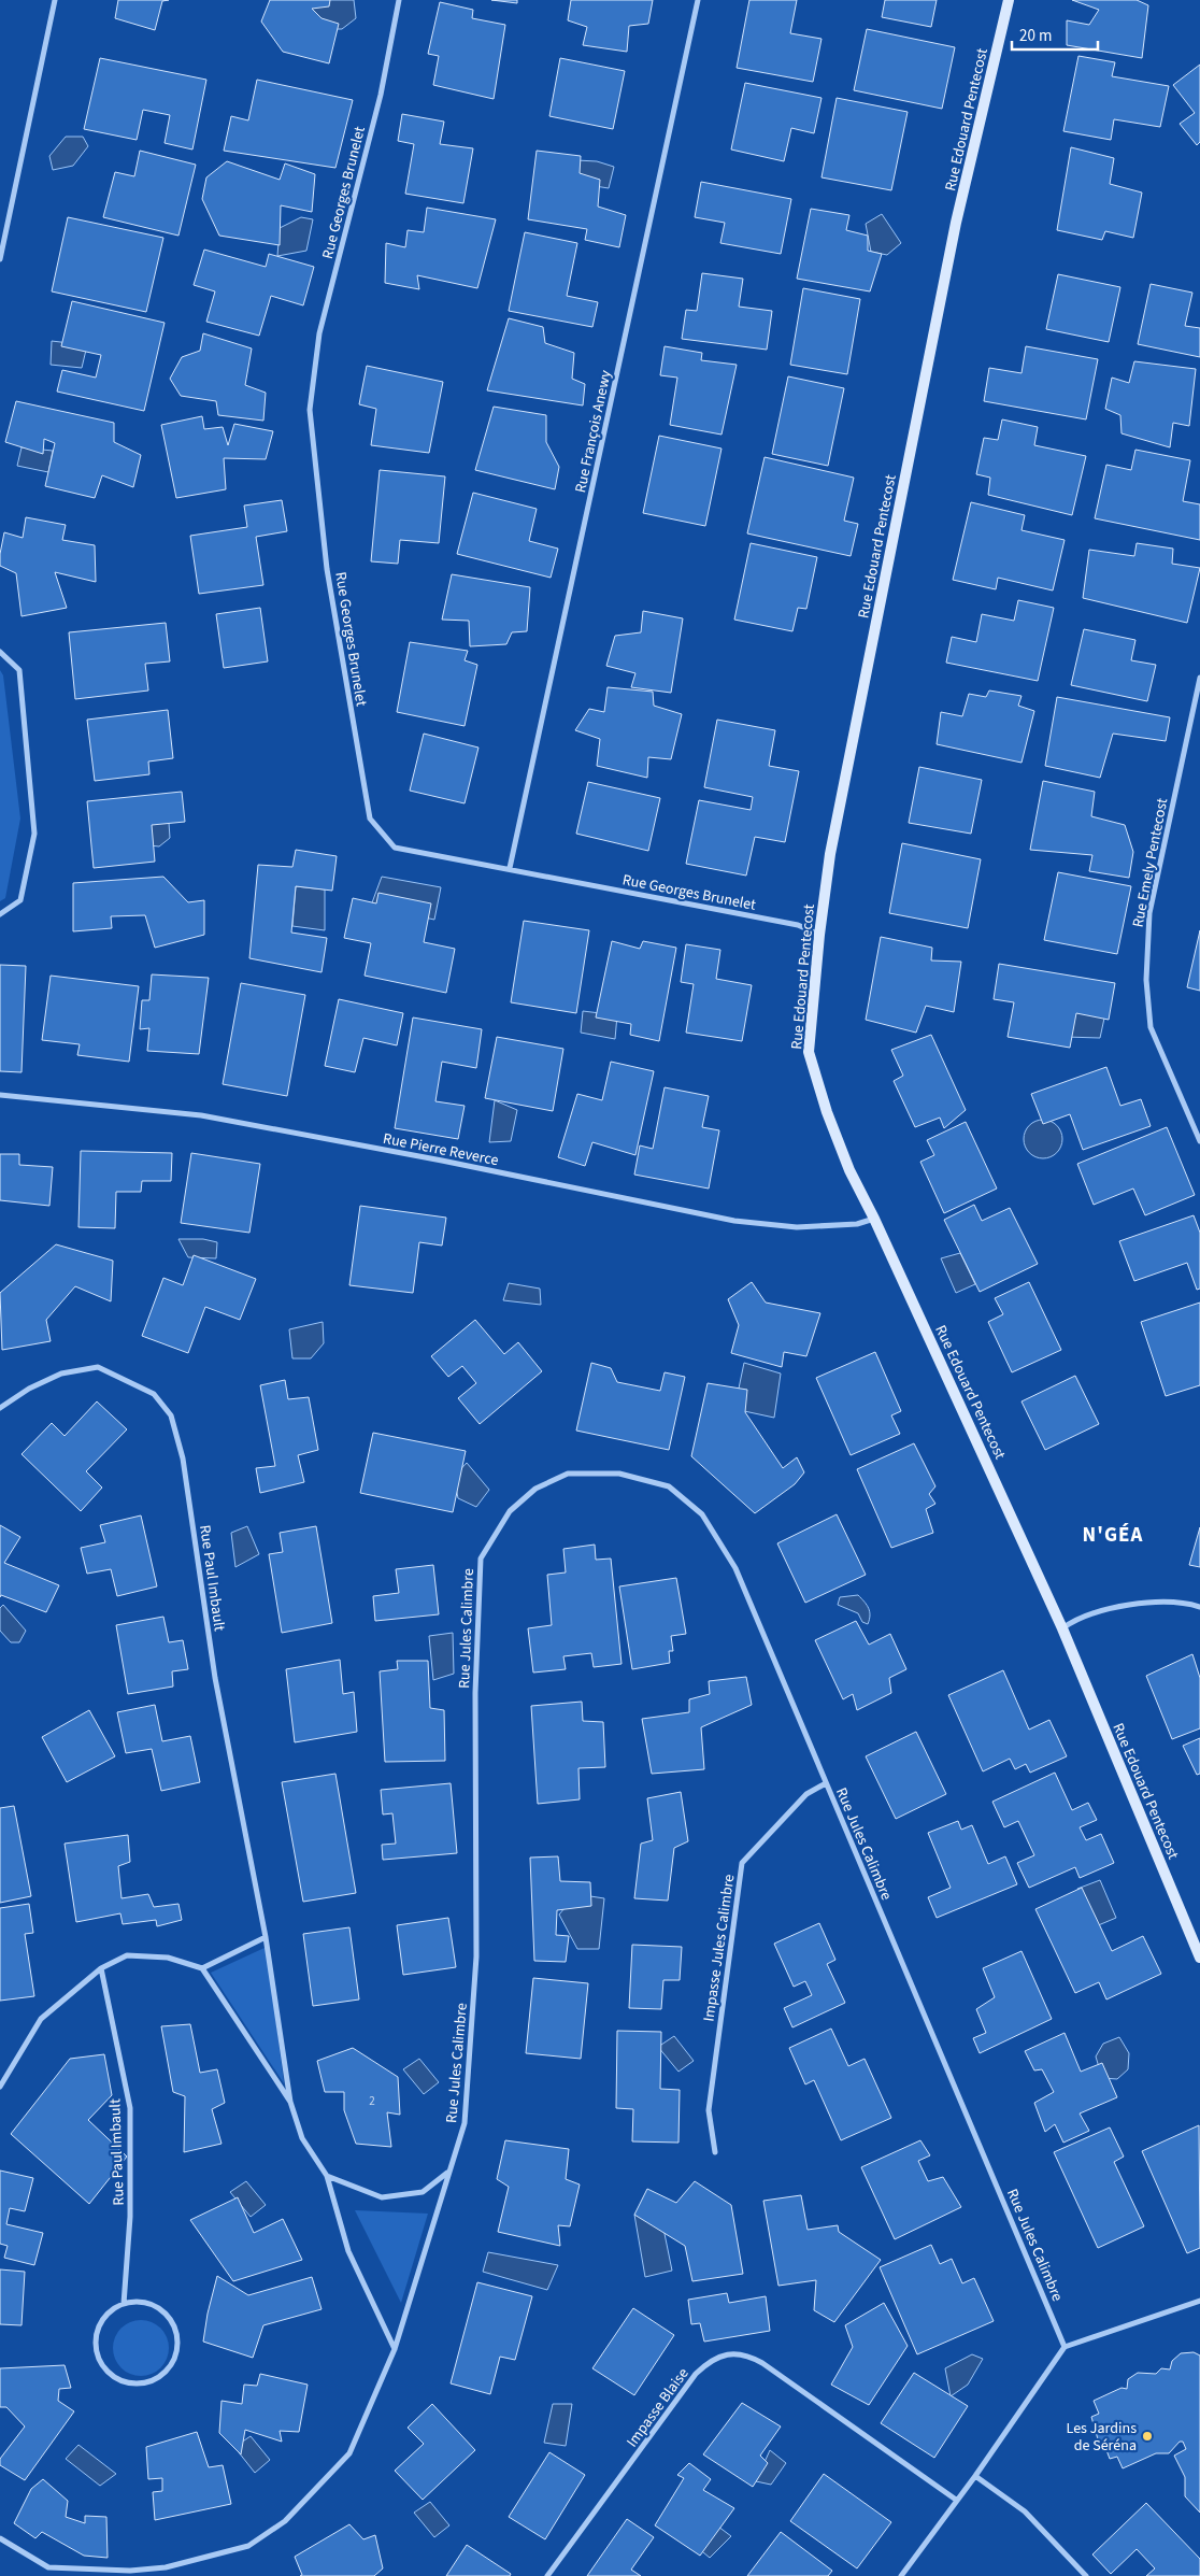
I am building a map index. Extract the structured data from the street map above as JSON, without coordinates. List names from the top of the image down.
{
  "streets": {
    "street": [
      "Rue Edouard Pentecost",
      "Rue Georges Brunelet",
      "Rue François Anewy",
      "Rue Emely Pentecost",
      "Rue Pierre Reverce",
      "Rue Paul Imbault",
      "Rue Jules Calimbre",
      "Impasse Jules Calimbre",
      "Impasse Blaise"
    ]
  },
  "crossings": [
    ["Rue Edouard Pentecost", "Rue Georges Brunelet"],
    ["Rue Edouard Pentecost", "Rue Pierre Reverce"],
    ["Rue Georges Brunelet", "Rue François Anewy"],
    ["Rue Paul Imbault", "Rue Jules Calimbre"],
    ["Rue Jules Calimbre", "Impasse Jules Calimbre"]
  ],
  "districts": ["N'GÉA"],
  "places": ["Les Jardins de Séréna"],
  "house_numbers": ["2"],
  "scale_bar": "20 m"
}
